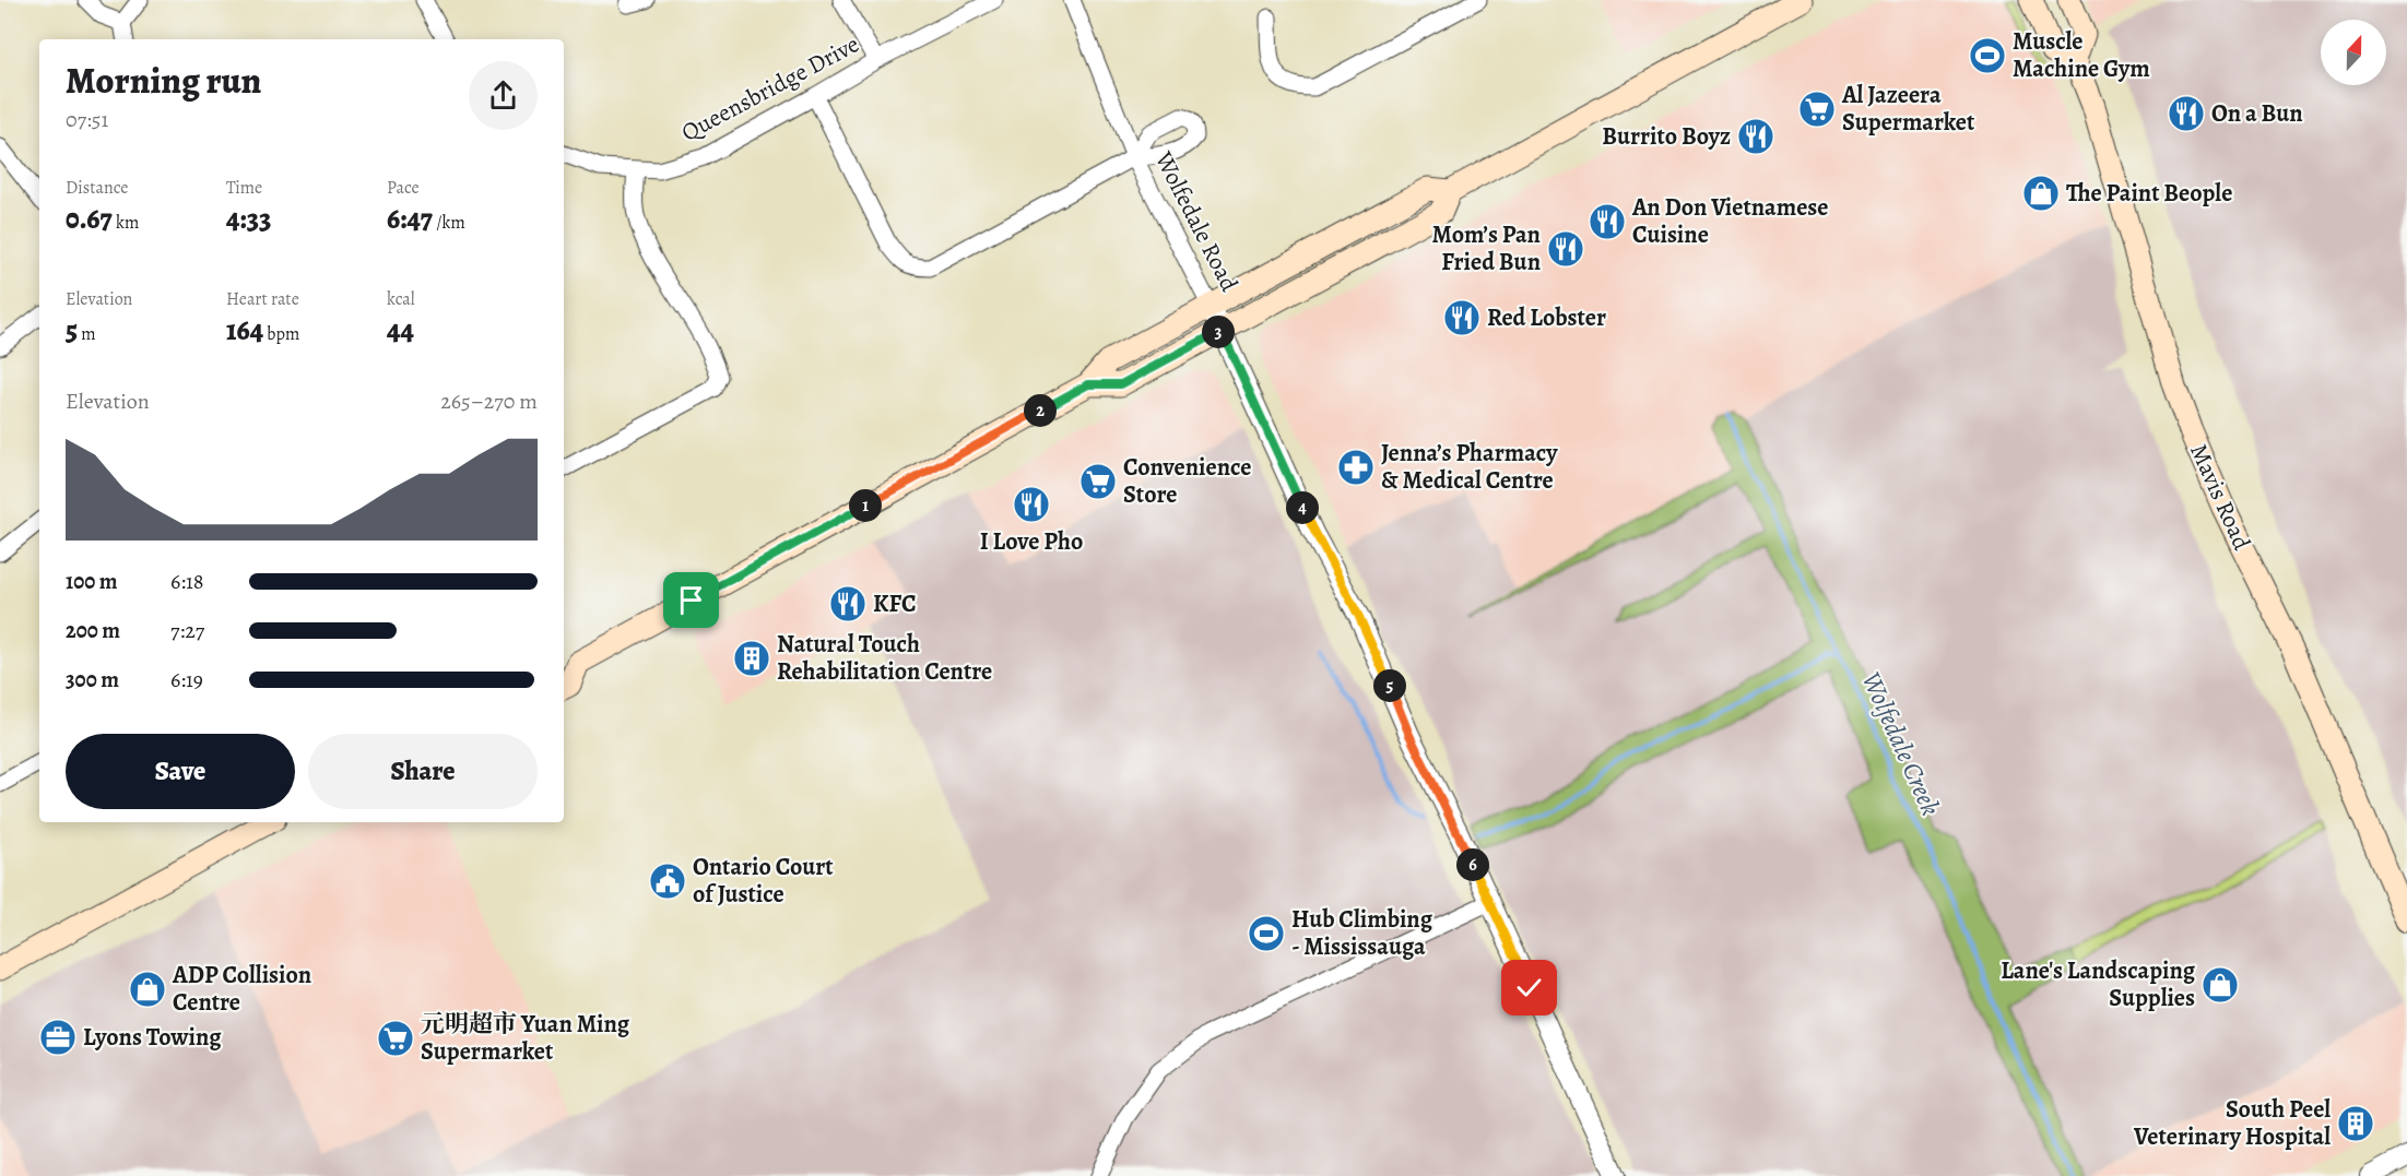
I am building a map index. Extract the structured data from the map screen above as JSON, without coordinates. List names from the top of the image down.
{
  "streets": {
    "main road": ["Mavis Road"],
    "street": ["Queensbridge Drive", "Wolfedale Road"]
  },
  "water": ["Wolfedale Creek"],
  "places": {
    "sports": ["Muscle Machine Gym", "Hub Climbing - Mississauga"],
    "supermarket": ["Al Jazeera Supermarket", "Convenience Store", "元明超市 Yuan Ming Supermarket"],
    "restaurant": [
      "On a Bun",
      "Burrito Boyz",
      "An Don Vietnamese Cuisine",
      "Mom’s Pan Fried Bun",
      "Red Lobster",
      "I Love Pho",
      "KFC"
    ],
    "shop": ["The Paint Beople", "Lane's Landscaping Supplies", "ADP Collision Centre"],
    "pharmacy": ["Jenna’s Pharmacy & Medical Centre"],
    "building": ["Natural Touch Rehabilitation Centre", "South Peel Veterinary Hospital"],
    "public building": ["Ontario Court of Justice"],
    "office": ["Lyons Towing"]
  },
  "north": "top",
  "page": {
    "heading": ["Morning run", "07:51"],
    "stats": [
      ["Distance", "0.67 km"],
      ["Time", "4:33"],
      ["Pace", "6:47 /km"],
      ["Elevation", "5 m"],
      ["Heart rate", "164 bpm"],
      ["kcal", "44"]
    ],
    "pins": [
      "3",
      "2",
      "1",
      "4",
      "5",
      "6"
    ],
    "chart": ["Elevation", "265–270 m"],
    "list": [
      {
        "name": "100 m",
        "note": "6:18"
      },
      {
        "name": "200 m",
        "note": "7:27"
      },
      {
        "name": "300 m",
        "note": "6:19"
      }
    ],
    "buttons": ["Save", "Share"]
  }
}
